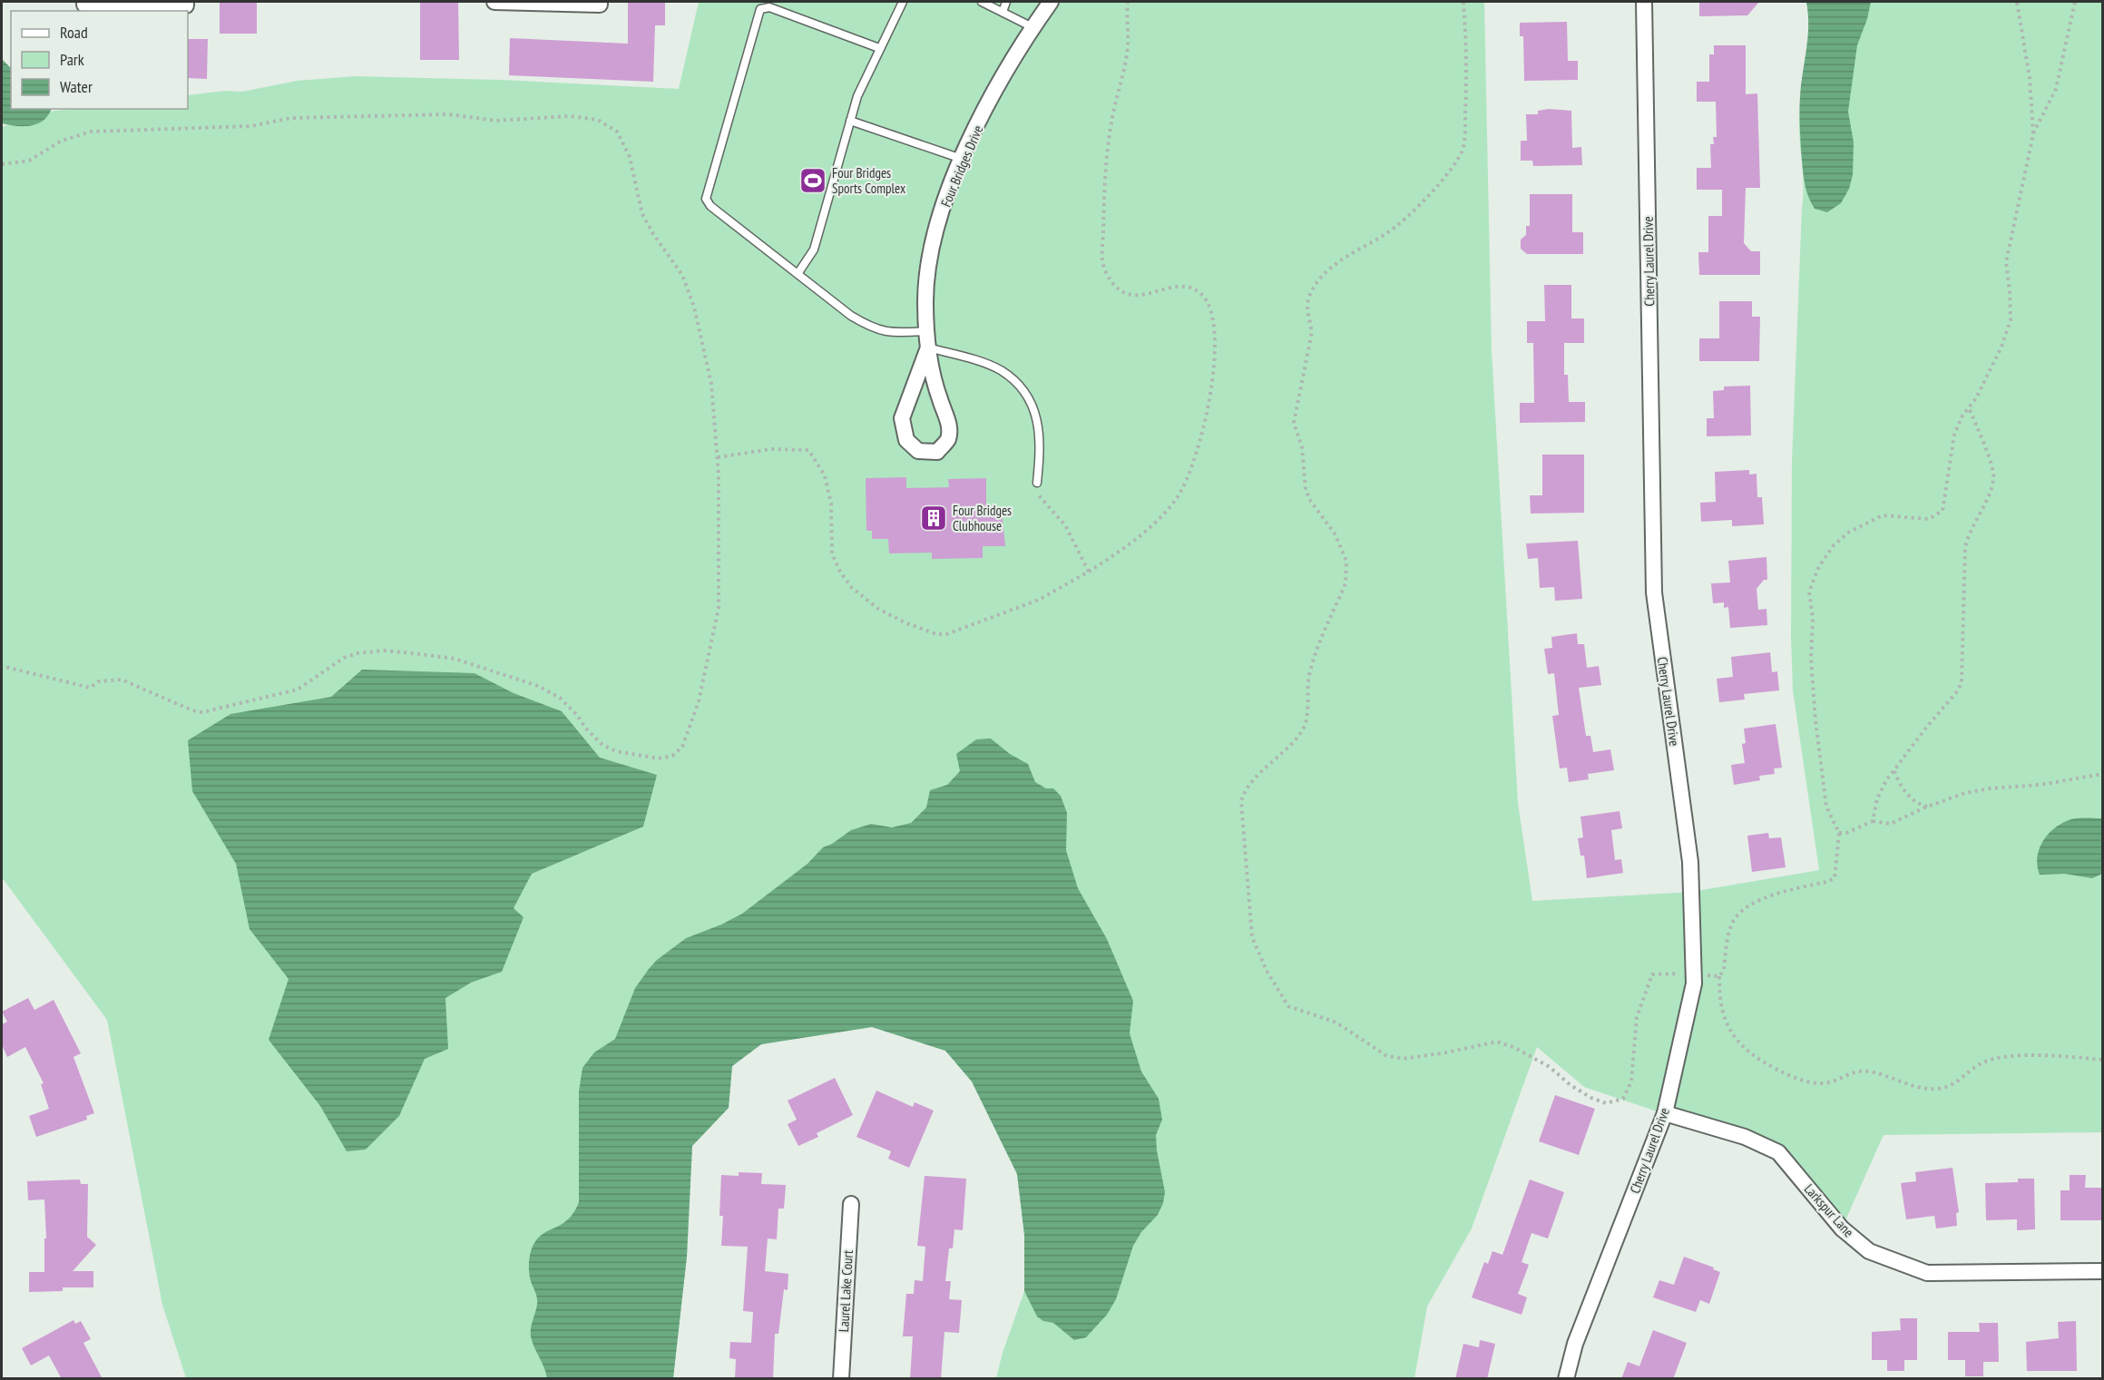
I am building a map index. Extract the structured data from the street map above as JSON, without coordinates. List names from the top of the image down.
{
  "streets": {
    "street": [
      "Four Bridges Drive",
      "Cherry Laurel Drive",
      "Larkspur Lane",
      "Laurel Lake Court"
    ]
  },
  "crossings": [
    ["Cherry Laurel Drive", "Larkspur Lane"]
  ],
  "places": {
    "sports": ["Four Bridges Sports Complex"],
    "building": ["Four Bridges Clubhouse"]
  },
  "legend": ["Road", "Park", "Water"]
}
